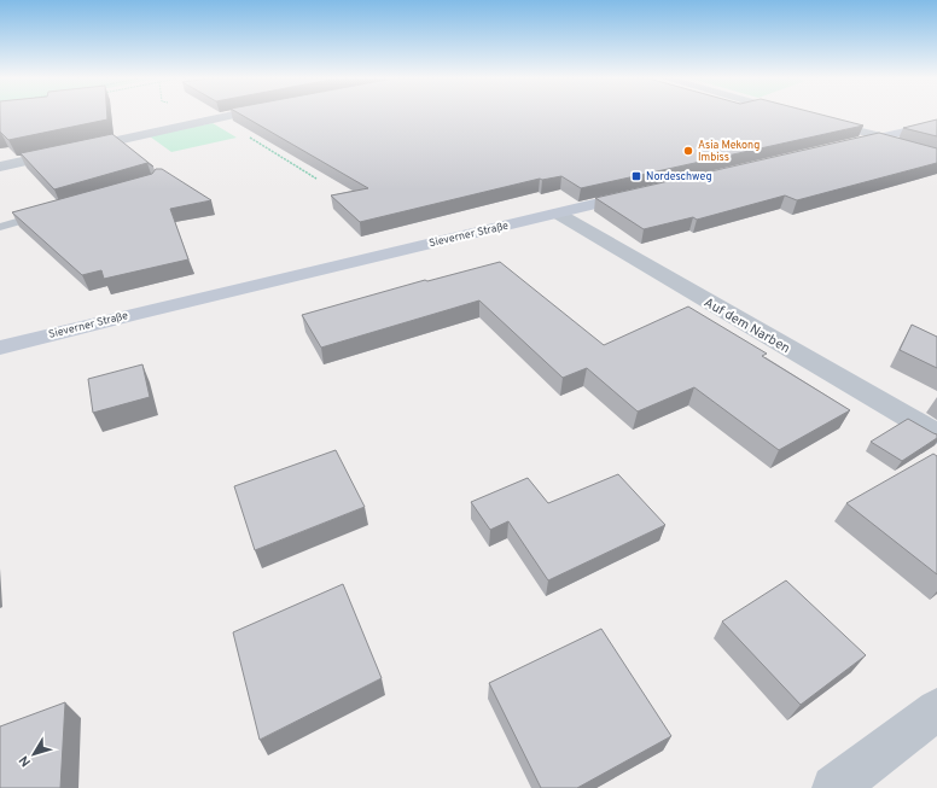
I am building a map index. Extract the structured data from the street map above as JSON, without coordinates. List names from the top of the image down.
{
  "streets": {
    "main road": ["Sieverner Straße"],
    "street": ["Auf dem Narben"]
  },
  "crossings": [
    ["Sieverner Straße", "Auf dem Narben"]
  ],
  "places": {
    "other": ["Asia Mekong Imbiss"],
    "transit": ["Nordeschweg"]
  },
  "north": "bottom left"
}
